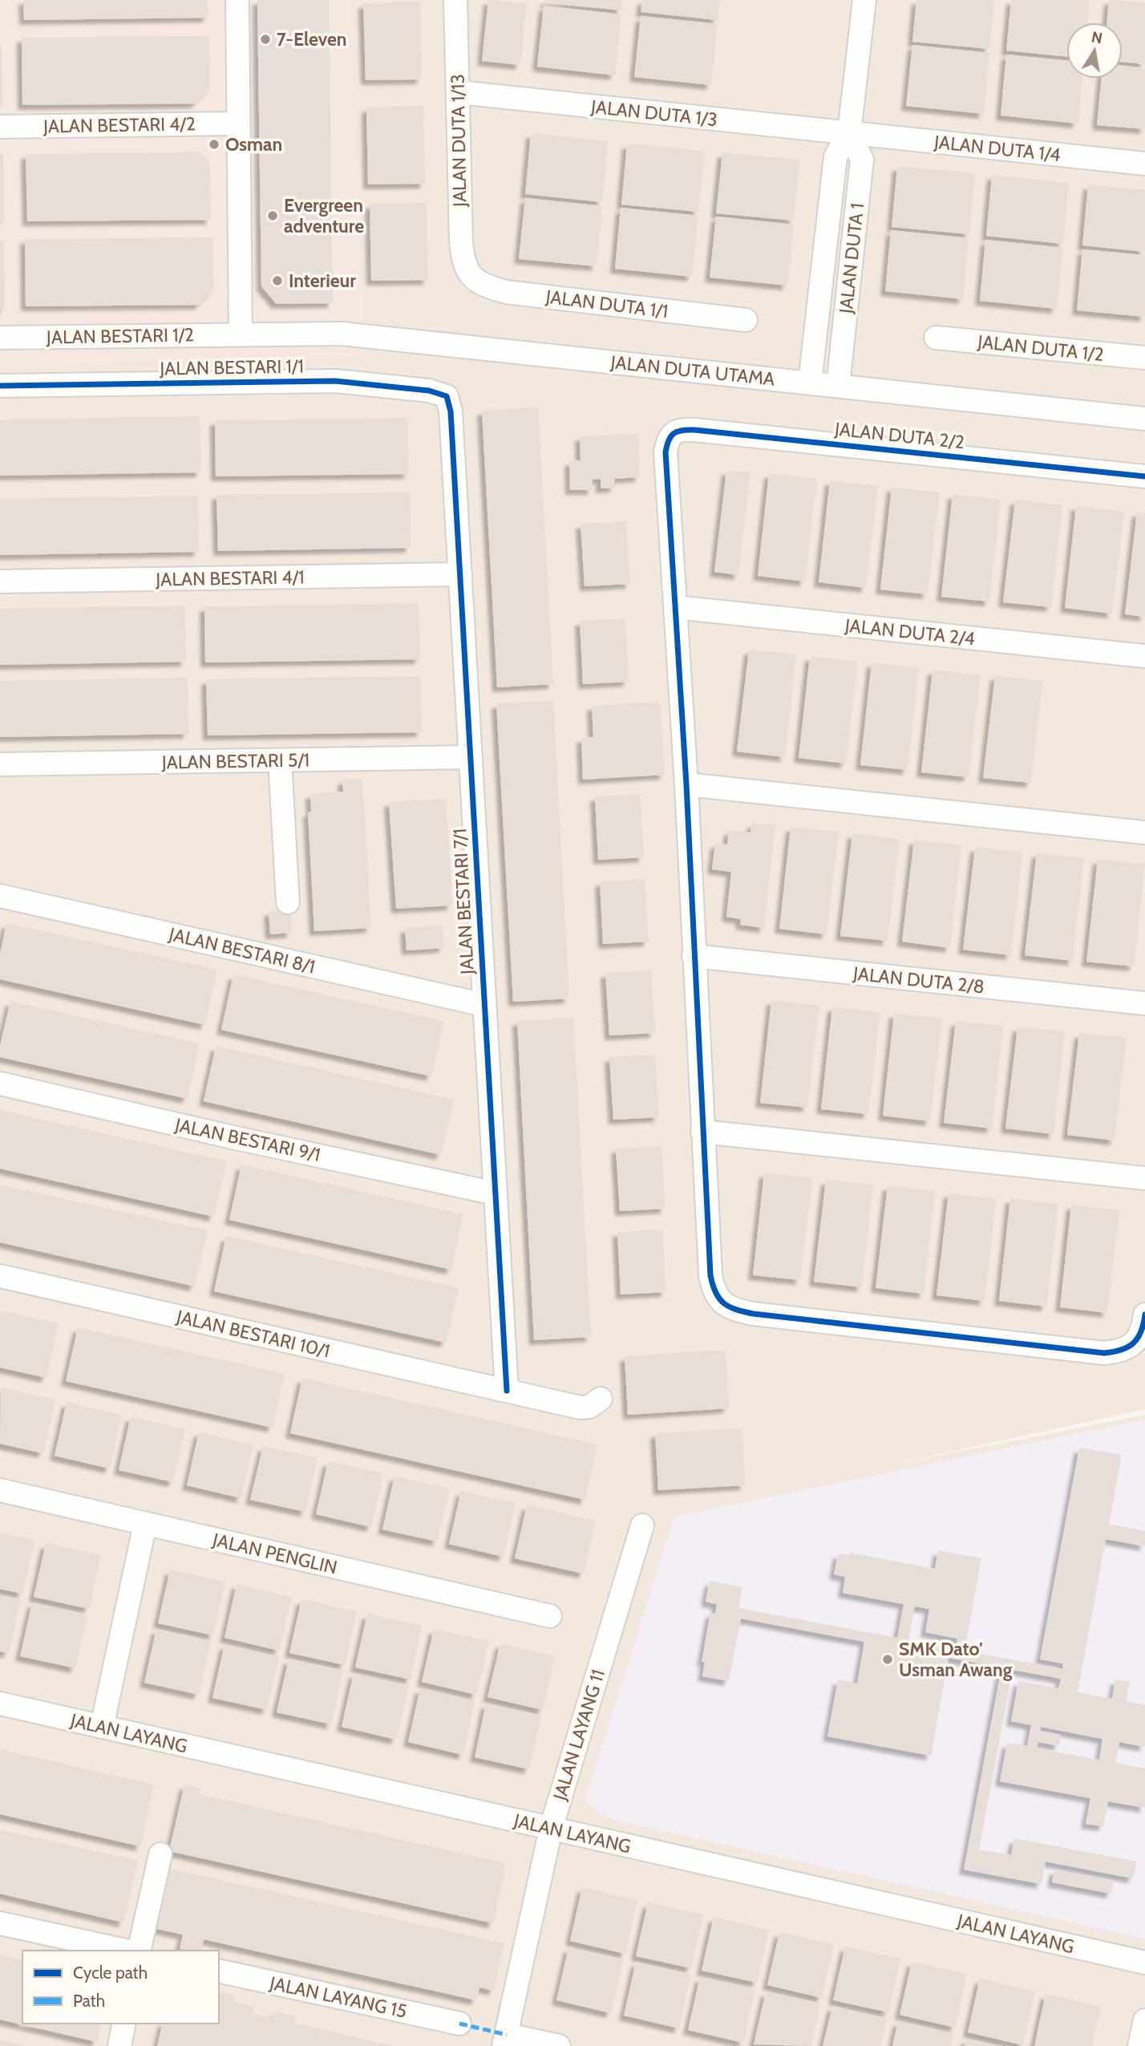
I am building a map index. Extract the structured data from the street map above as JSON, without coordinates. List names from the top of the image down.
{
  "streets": {
    "street": [
      "JALAN DUTA 1/3",
      "JALAN BESTARI 4/2",
      "JALAN DUTA 1/13",
      "JALAN DUTA 1/4",
      "JALAN DUTA 1",
      "JALAN DUTA 1/1",
      "JALAN BESTARI 1/2",
      "JALAN DUTA 1/2",
      "JALAN BESTARI 1/1",
      "JALAN DUTA UTAMA",
      "JALAN DUTA 2/2",
      "JALAN BESTARI 4/1",
      "JALAN DUTA 2/4",
      "JALAN BESTARI 5/1",
      "JALAN BESTARI 7/1",
      "JALAN BESTARI 8/1",
      "JALAN DUTA 2/8",
      "JALAN BESTARI 9/1",
      "JALAN BESTARI 10/1",
      "JALAN PENGLIN",
      "JALAN LAYANG",
      "JALAN LAYANG 11",
      "JALAN LAYANG 15"
    ]
  },
  "crossings": [
    ["JALAN DUTA 1/3", "JALAN DUTA 1/13"],
    ["JALAN DUTA 1/3", "JALAN DUTA 1/4"],
    ["JALAN DUTA 1/3", "JALAN DUTA 1"],
    ["JALAN DUTA 1/13", "JALAN DUTA 1/1"],
    ["JALAN DUTA 1/4", "JALAN DUTA 1"],
    ["JALAN DUTA 1", "JALAN DUTA UTAMA"],
    ["JALAN BESTARI 1/2", "JALAN DUTA UTAMA"],
    ["JALAN BESTARI 1/1", "JALAN BESTARI 7/1"],
    ["JALAN DUTA 2/2", "JALAN DUTA 2/4"],
    ["JALAN BESTARI 4/1", "JALAN BESTARI 7/1"],
    ["JALAN BESTARI 5/1", "JALAN BESTARI 7/1"],
    ["JALAN BESTARI 7/1", "JALAN BESTARI 8/1"],
    ["JALAN BESTARI 7/1", "JALAN BESTARI 9/1"],
    ["JALAN BESTARI 7/1", "JALAN BESTARI 10/1"],
    ["JALAN LAYANG", "JALAN LAYANG 11"]
  ],
  "places": [
    "7-Eleven",
    "Osman",
    "Evergreen adventure",
    "Interieur",
    "SMK Dato' Usman Awang"
  ],
  "legend": ["Cycle path", "Path"],
  "north": "top"
}
